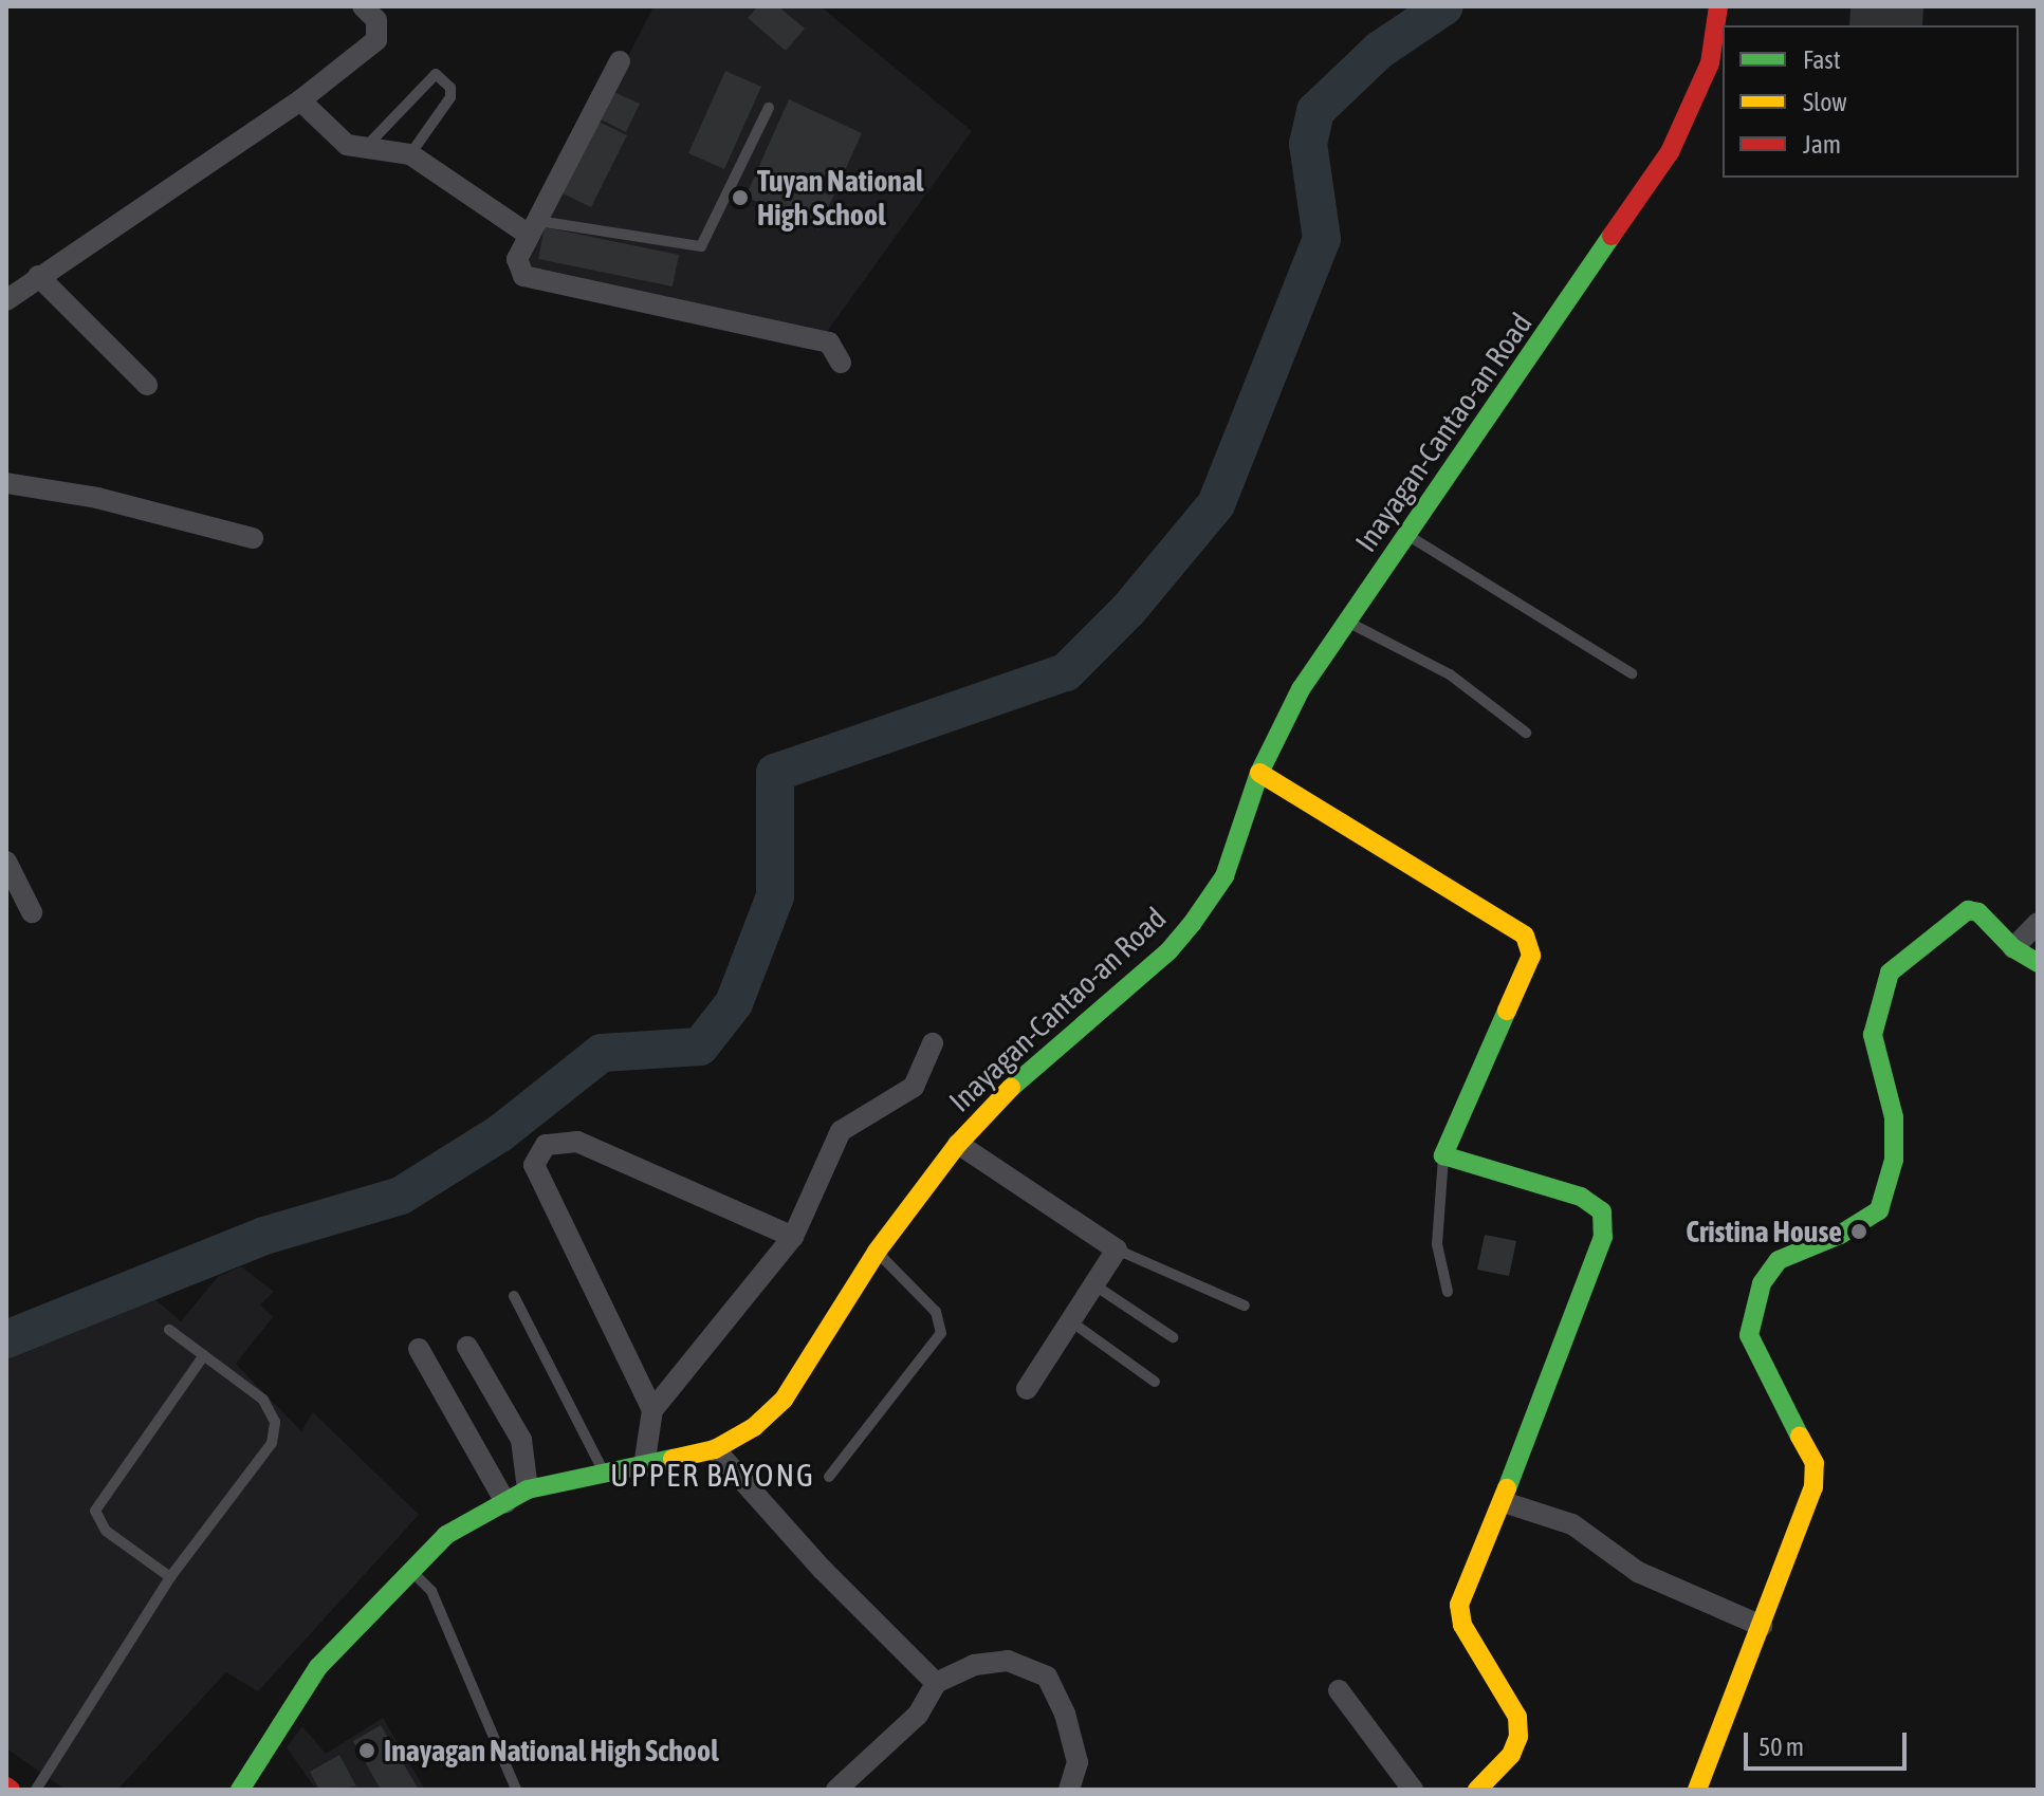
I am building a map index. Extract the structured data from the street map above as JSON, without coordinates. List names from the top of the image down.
{
  "streets": {
    "street": ["Inayagan-Cantao-an Road"]
  },
  "districts": ["UPPER BAYONG"],
  "places": ["Tuyan National High School", "Cristina House", "Inayagan National High School"],
  "legend": ["Fast", "Slow", "Jam"],
  "scale_bar": "50 m"
}
